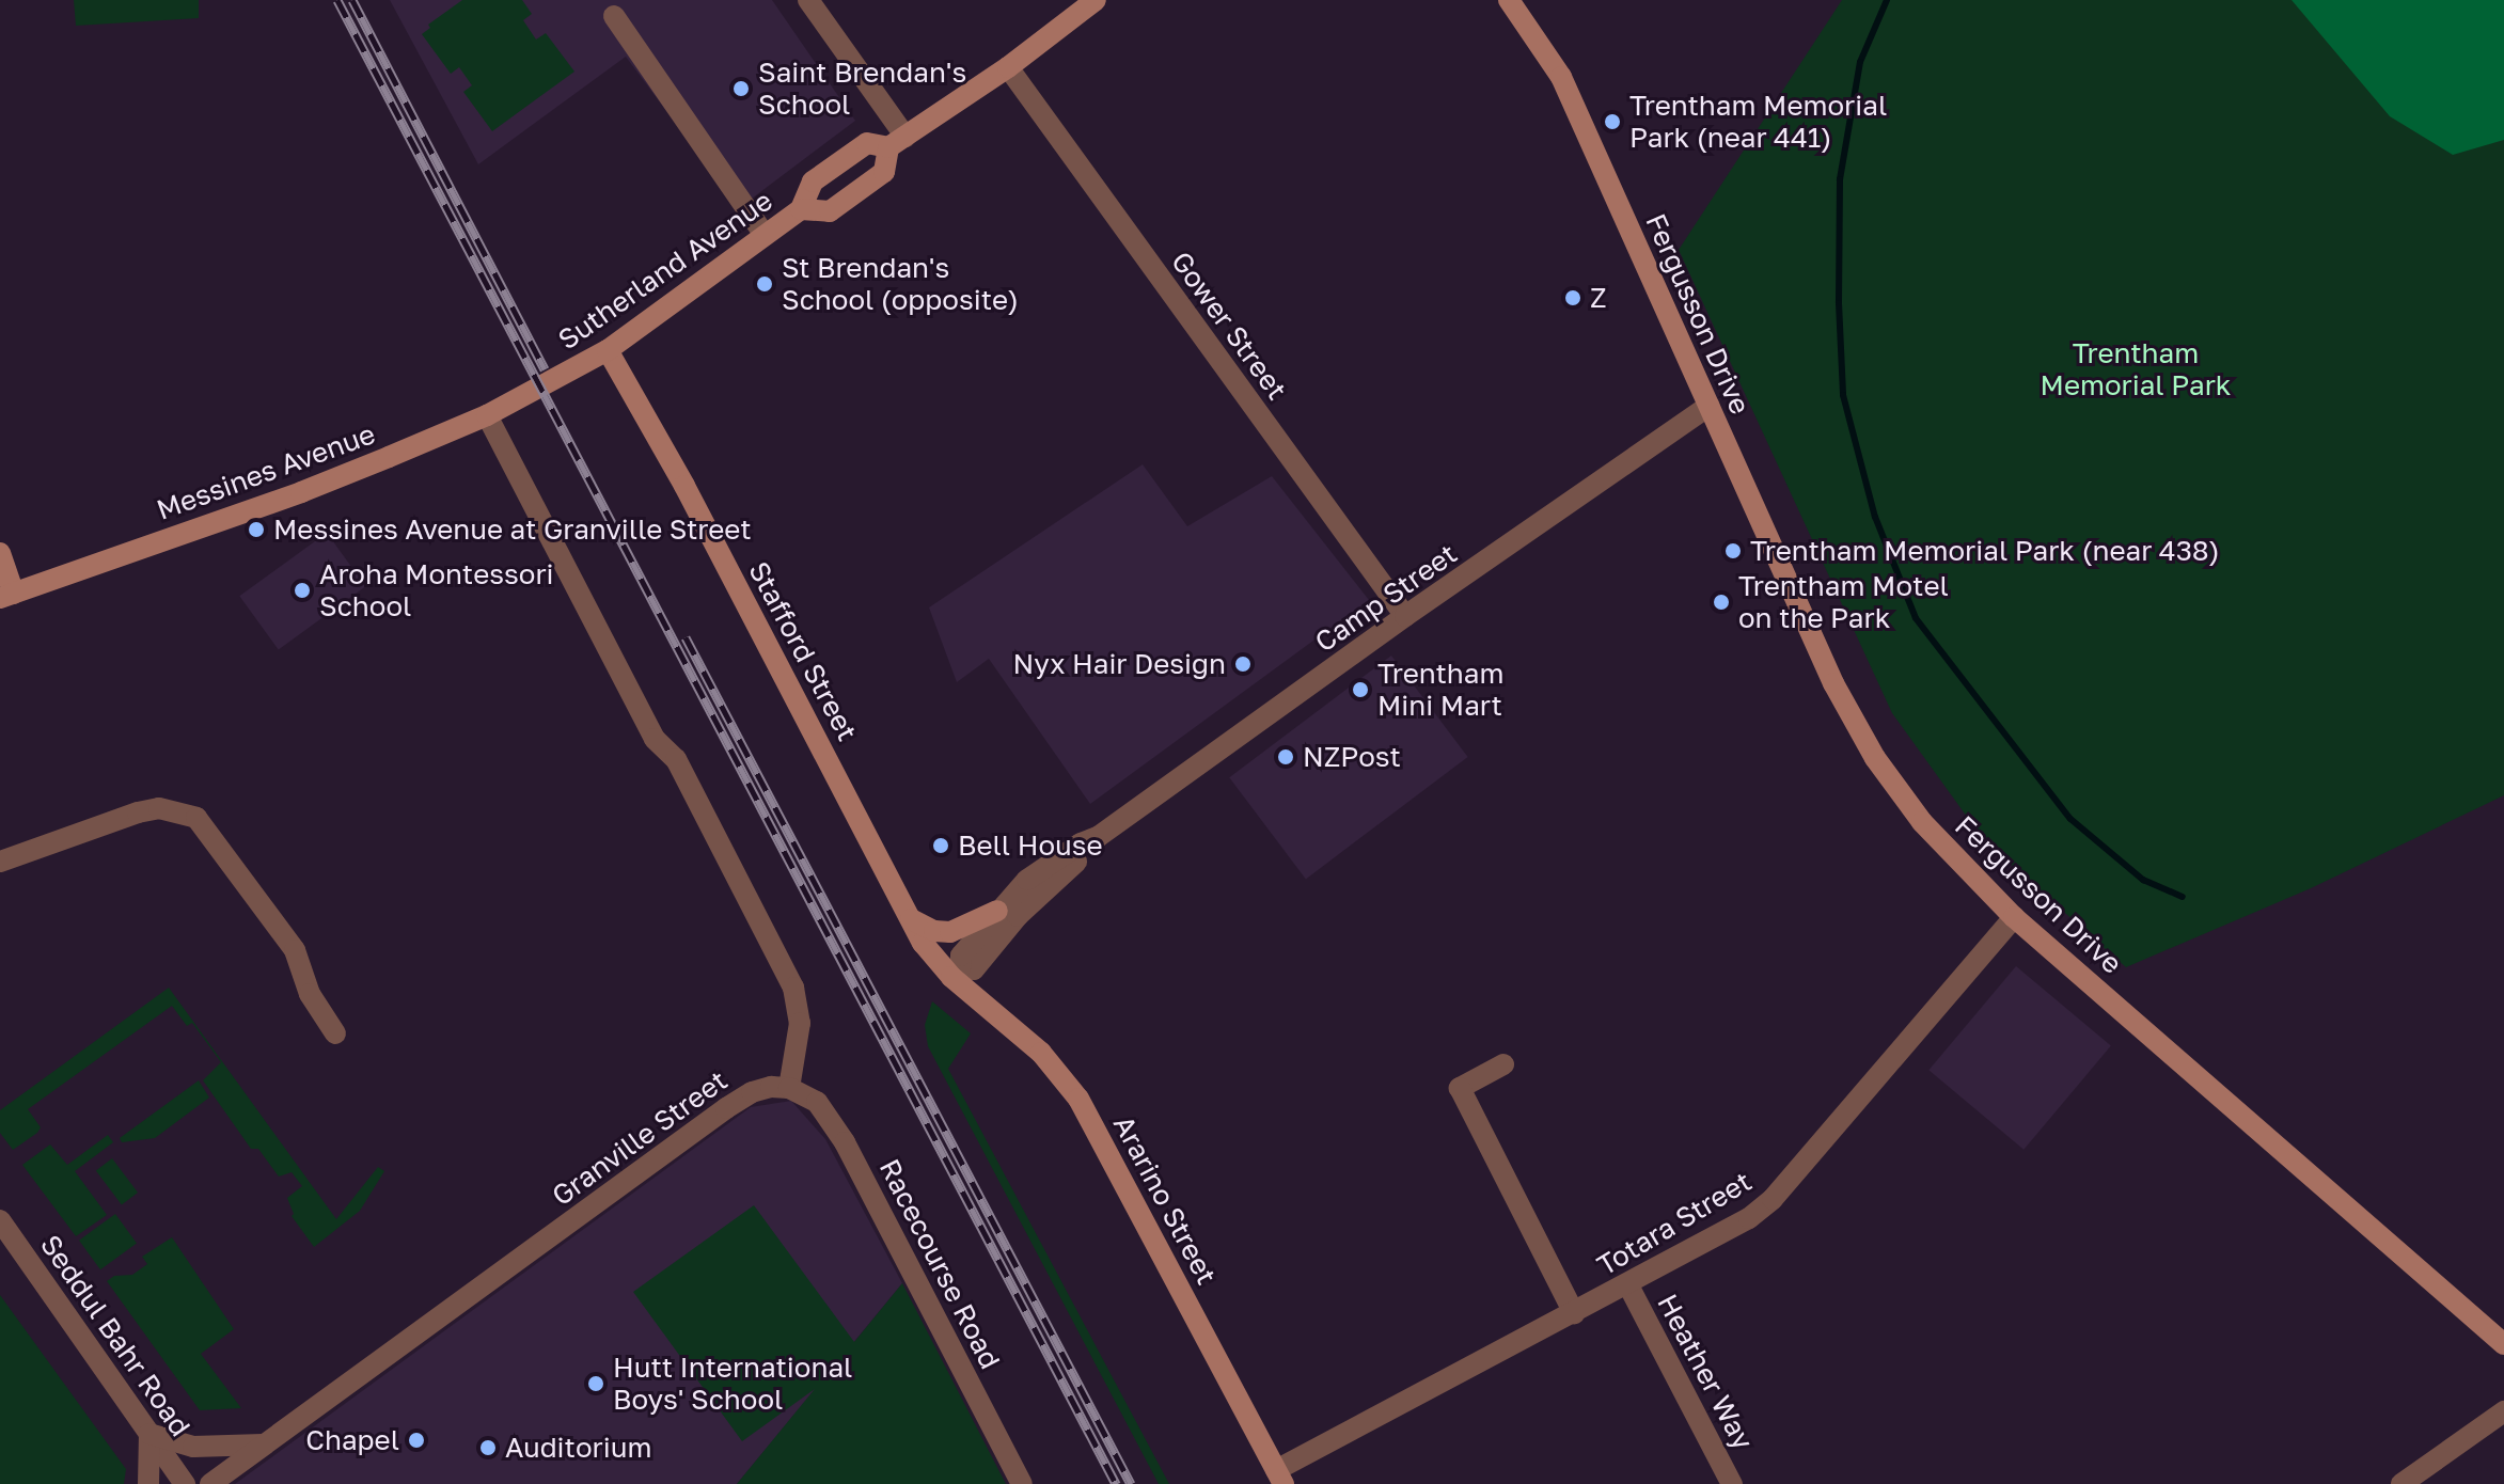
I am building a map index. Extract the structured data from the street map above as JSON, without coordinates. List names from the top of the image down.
{
  "streets": {
    "street": [
      "Sutherland Avenue",
      "Fergusson Drive",
      "Gower Street",
      "Messines Avenue",
      "Camp Street",
      "Stafford Street",
      "Granville Street",
      "Ararino Street",
      "Totara Street",
      "Racecourse Road",
      "Seddul Bahr Road",
      "Heather Way"
    ]
  },
  "crossings": [
    ["Sutherland Avenue", "Gower Street"],
    ["Sutherland Avenue", "Messines Avenue"],
    ["Sutherland Avenue", "Stafford Street"],
    ["Fergusson Drive", "Camp Street"],
    ["Fergusson Drive", "Totara Street"],
    ["Gower Street", "Camp Street"],
    ["Camp Street", "Stafford Street"],
    ["Camp Street", "Ararino Street"],
    ["Stafford Street", "Ararino Street"],
    ["Granville Street", "Racecourse Road"],
    ["Ararino Street", "Totara Street"],
    ["Totara Street", "Heather Way"]
  ],
  "parks": ["Trentham Memorial Park"],
  "places": [
    "Saint Brendan's School",
    "Trentham Memorial Park (near 441)",
    "St Brendan's School (opposite)",
    "Z",
    "Messines Avenue at Granville Street",
    "Trentham Memorial Park (near 438)",
    "Aroha Montessori School",
    "Trentham Motel on the Park",
    "Nyx Hair Design",
    "Trentham Mini Mart",
    "NZPost",
    "Bell House",
    "Hutt International Boys' School",
    "Chapel",
    "Auditorium"
  ]
}
